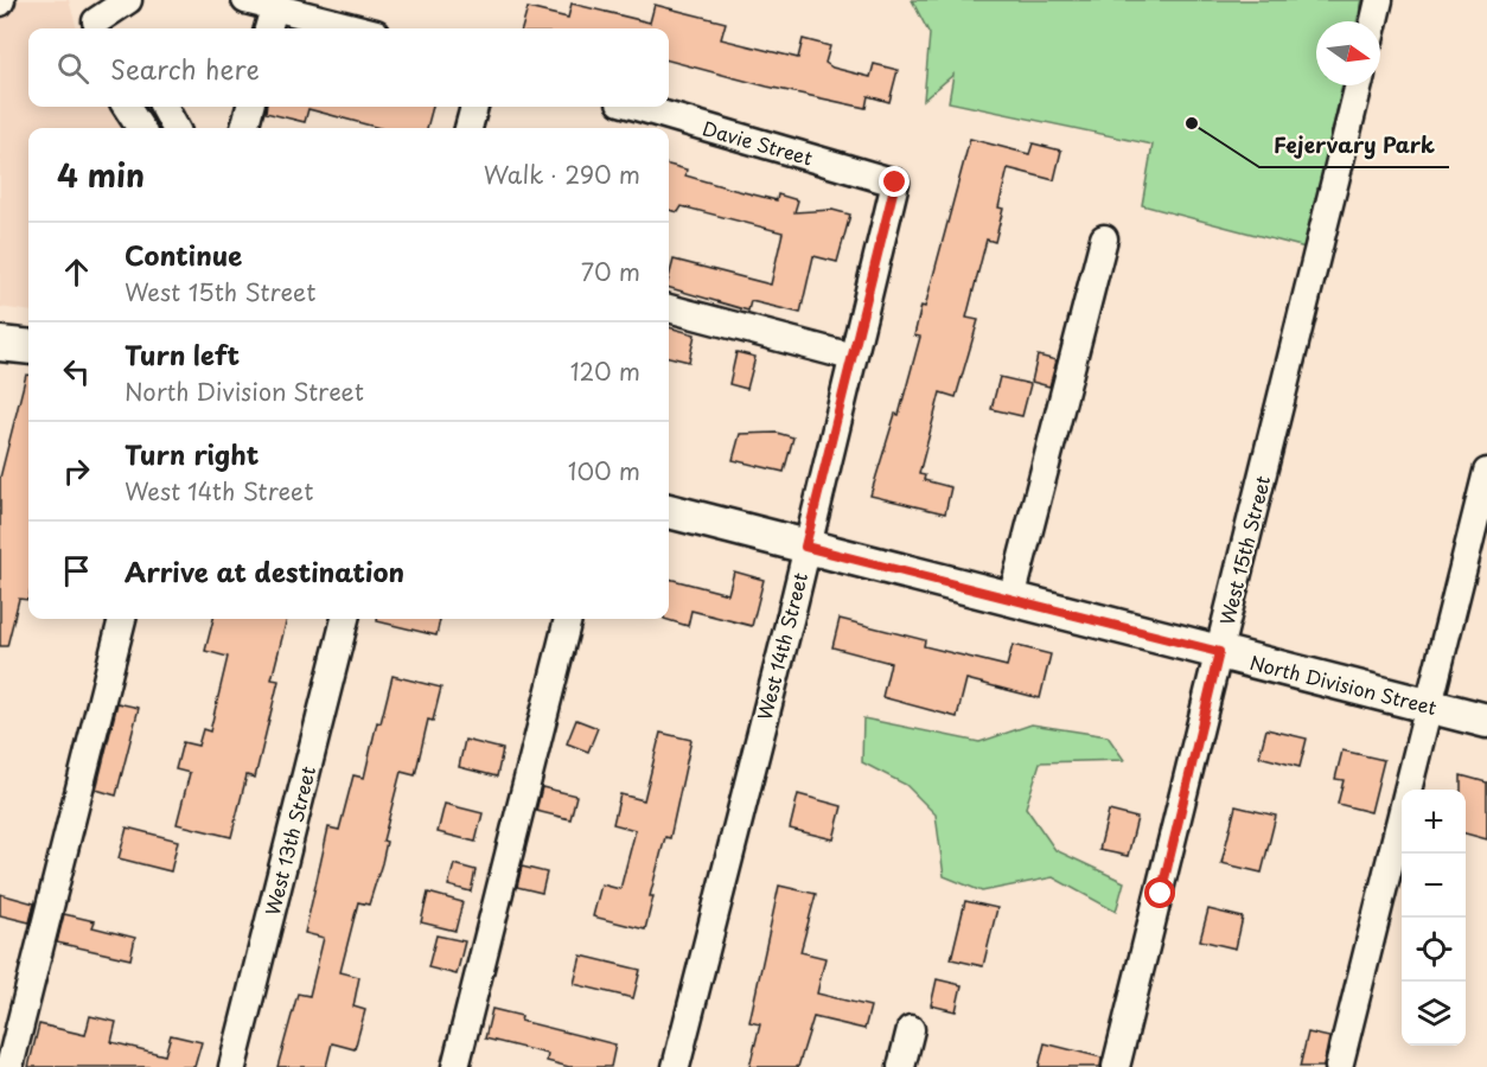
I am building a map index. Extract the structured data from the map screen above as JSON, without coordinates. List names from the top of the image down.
{
  "streets": {
    "main road": ["North Division Street"],
    "street": [
      "Davie Street",
      "West 15th Street",
      "West 14th Street",
      "West 13th Street"
    ]
  },
  "crossings": [
    ["Davie Street", "West 14th Street"],
    ["West 15th Street", "North Division Street"],
    ["West 14th Street", "North Division Street"]
  ],
  "places": ["Fejervary Park"],
  "north": "right",
  "page": {
    "search": "Search here",
    "heading": ["4 min", "Walk · 290 m"],
    "list": [
      ["Continue", "West 15th Street", "70 m"],
      ["Turn left", "North Division Street", "120 m"],
      ["Turn right", "West 14th Street", "100 m"],
      "Arrive at destination"
    ],
    "map_buttons": ["+", "−"]
  }
}
